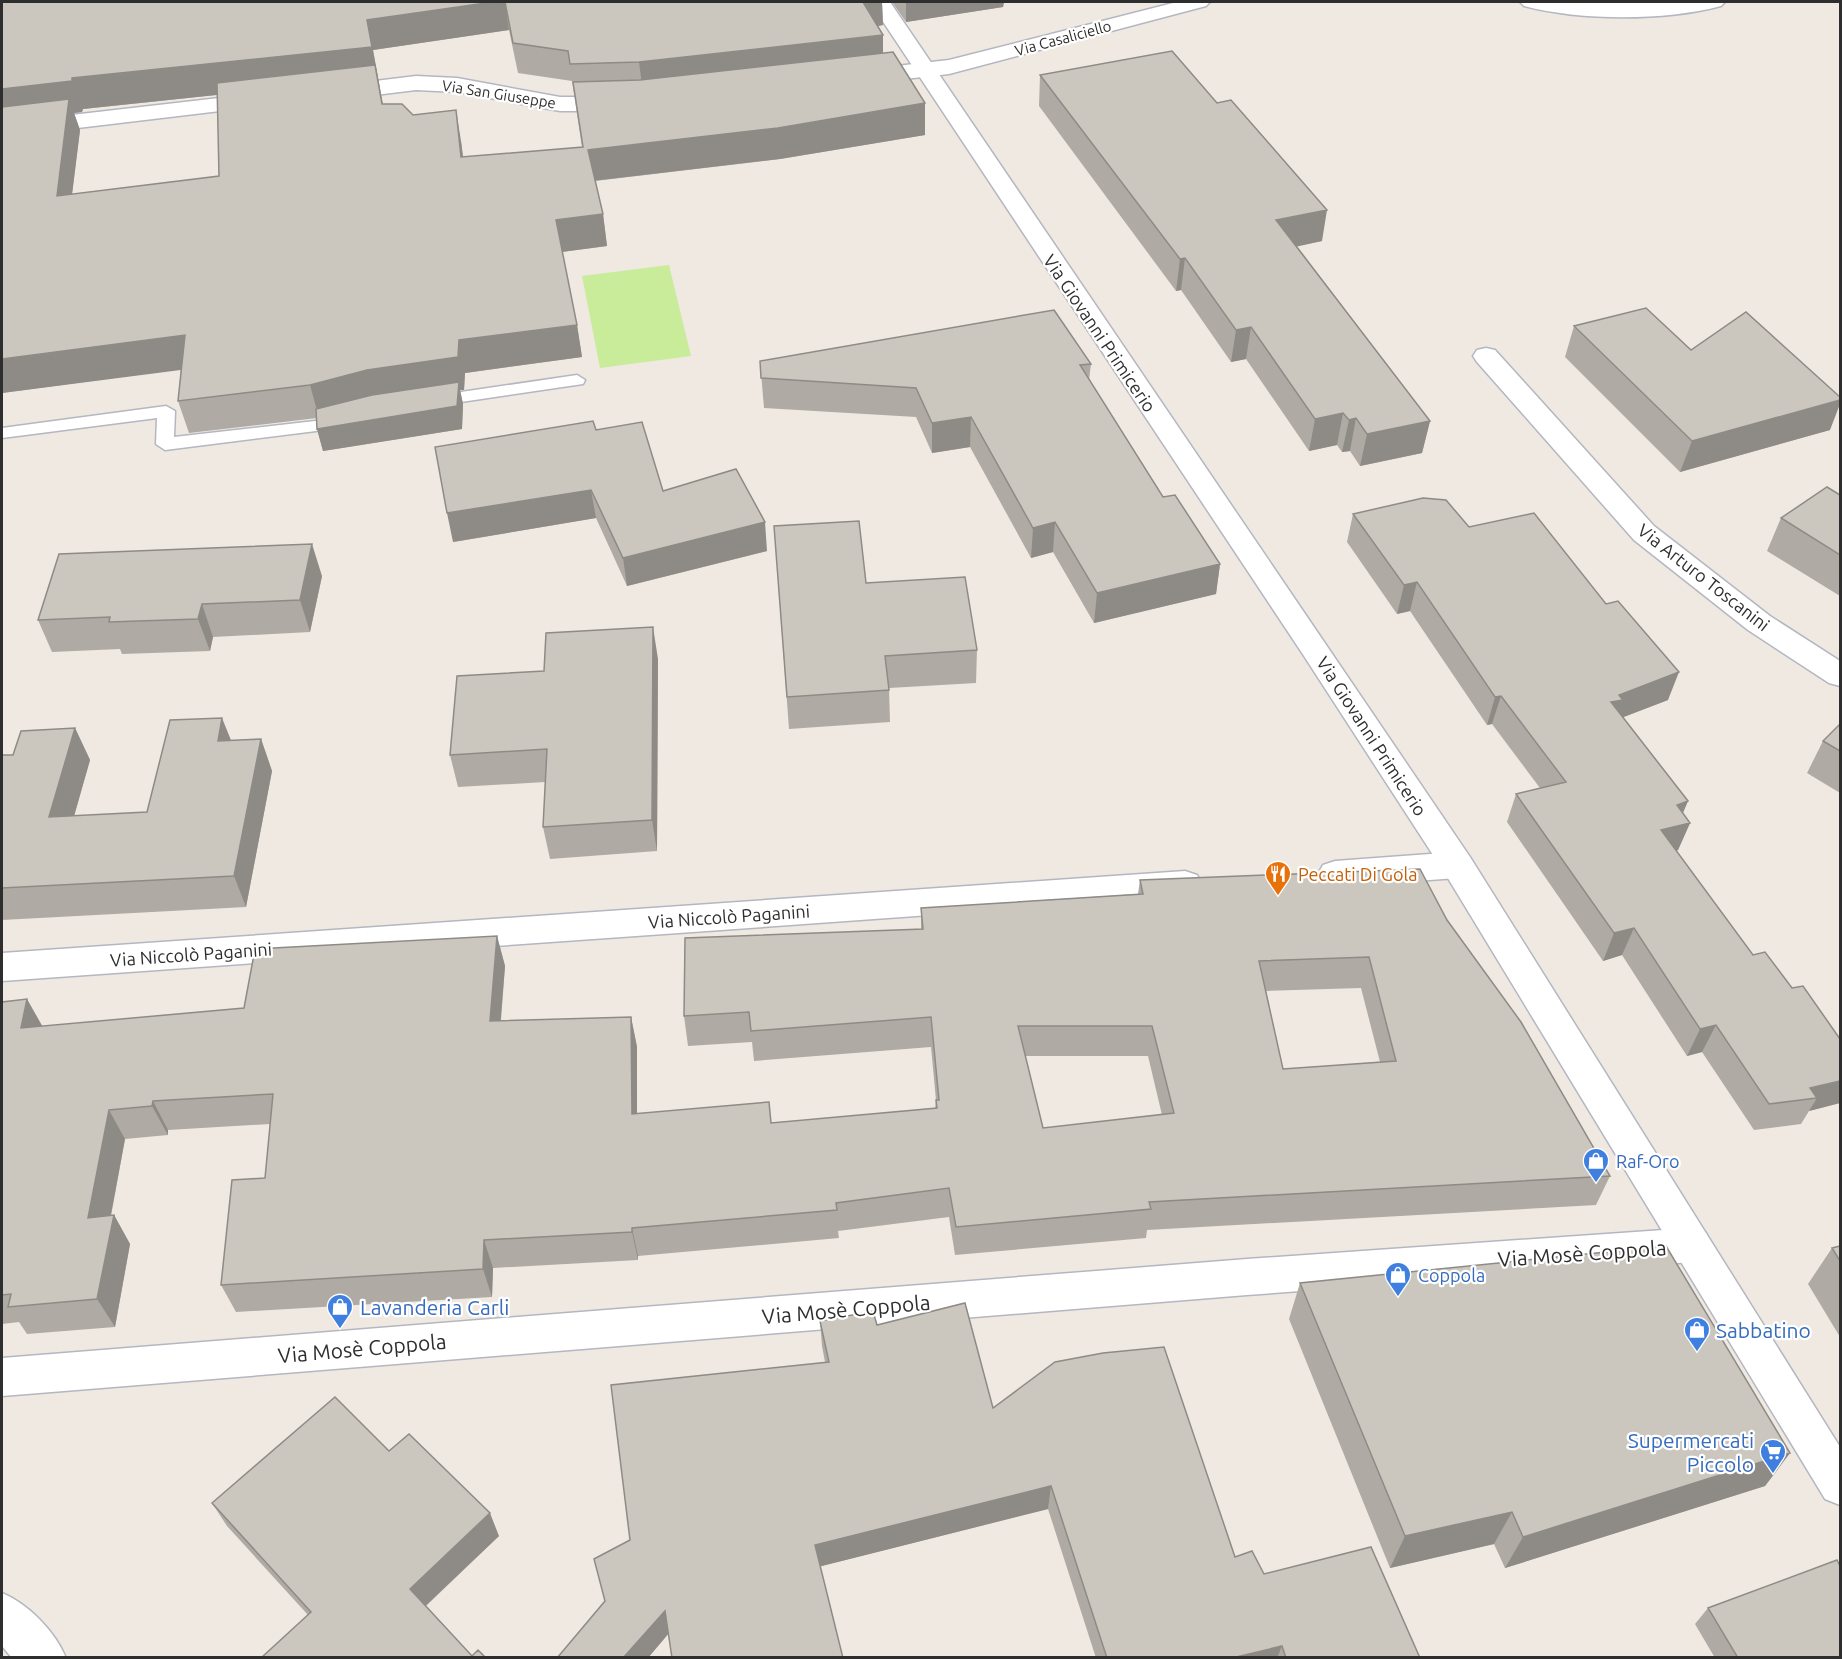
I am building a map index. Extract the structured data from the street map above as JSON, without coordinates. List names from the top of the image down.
{
  "streets": {
    "street": [
      "Via Casaliciello",
      "Via San Giuseppe",
      "Via Giovanni Primicerio",
      "Via Arturo Toscanini",
      "Via Niccolò Paganini",
      "Via Mosè Coppola"
    ]
  },
  "crossings": [
    ["Via Casaliciello", "Via Giovanni Primicerio"],
    ["Via Giovanni Primicerio", "Via Mosè Coppola"]
  ],
  "places": {
    "restaurant": ["Peccati Di Gola"],
    "shop": [
      "Raf-Oro",
      "Coppola",
      "Lavanderia Carli",
      "Sabbatino"
    ],
    "supermarket": ["Supermercati Piccolo"]
  }
}
